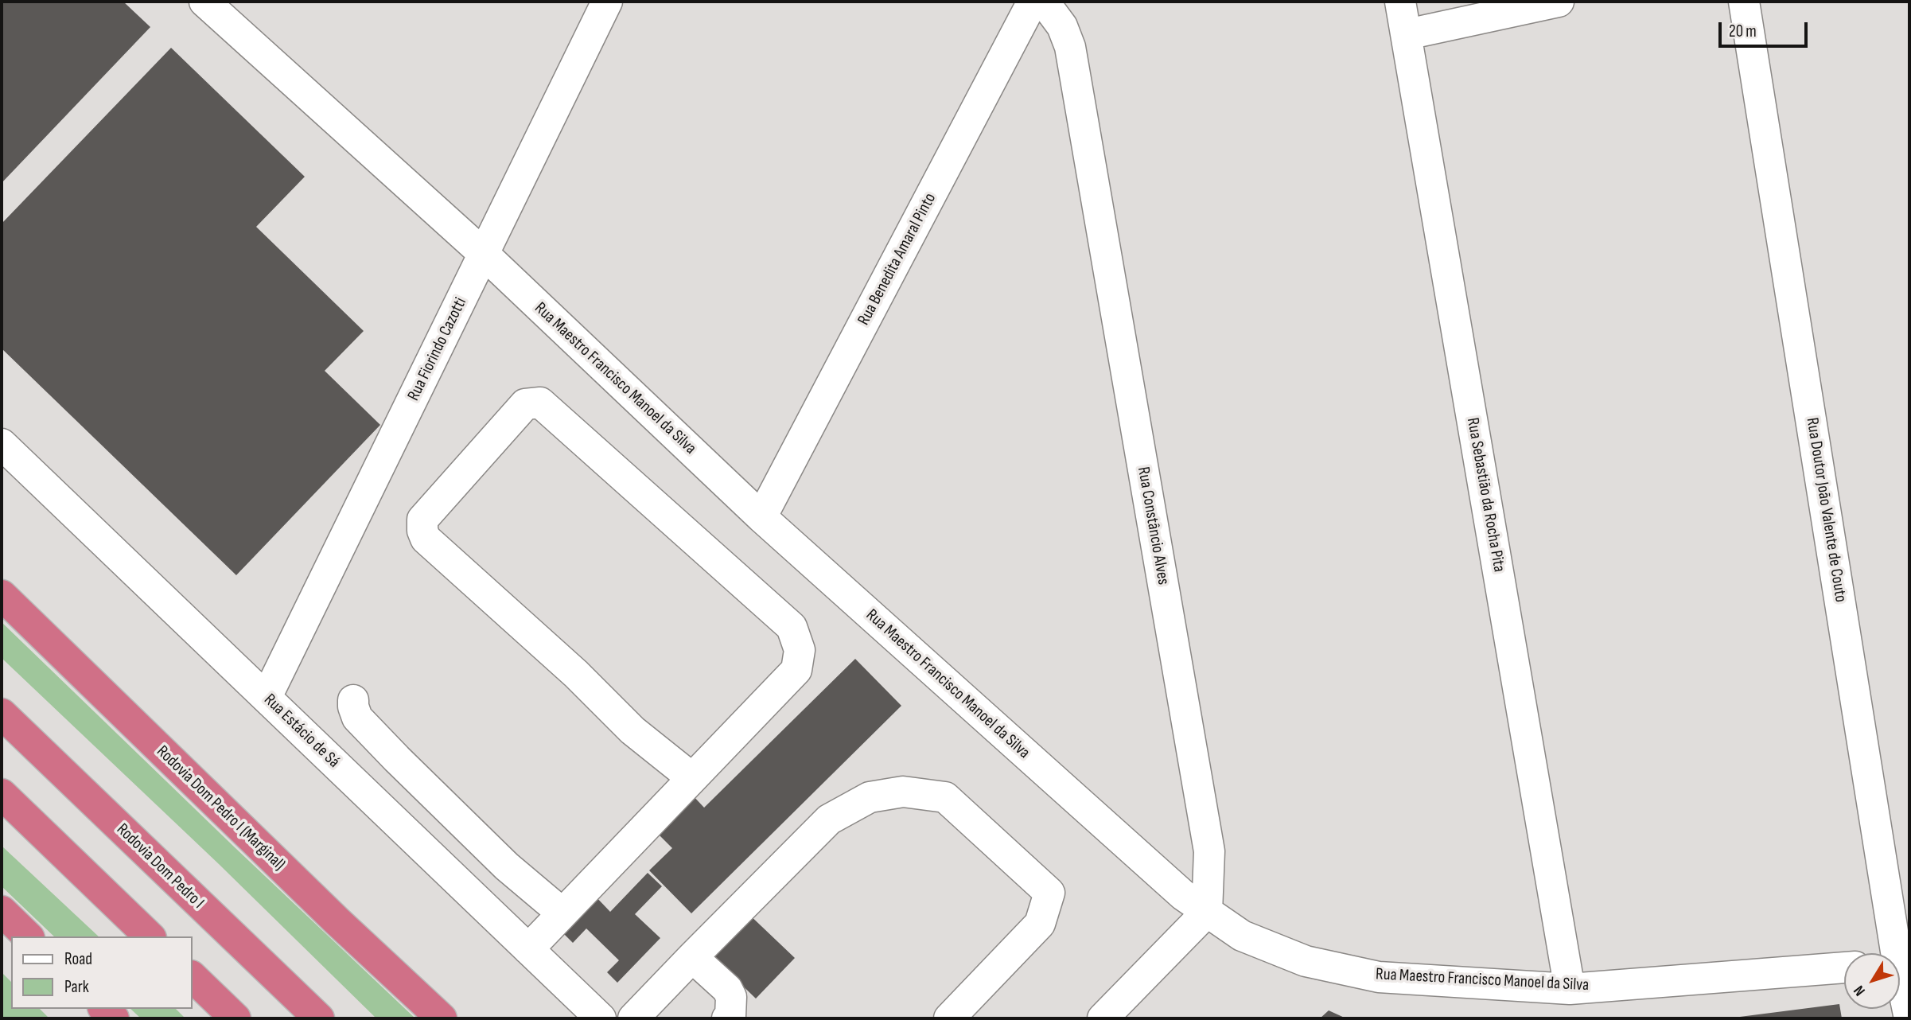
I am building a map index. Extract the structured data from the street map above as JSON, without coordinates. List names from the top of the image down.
{
  "streets": {
    "highway": ["Rodovia Dom Pedro I (Marginal)", "Rodovia Dom Pedro I"],
    "street": [
      "Rua Benedita Amaral Pinto",
      "Rua Fiorindo Cazotti",
      "Rua Maestro Francisco Manoel da Silva",
      "Rua Sebastião da Rocha Pita",
      "Rua Doutor João Valente de Couto",
      "Rua Constâncio Alves",
      "Rua Estácio de Sá"
    ]
  },
  "crossings": [
    ["Rua Benedita Amaral Pinto", "Rua Maestro Francisco Manoel da Silva"],
    ["Rua Fiorindo Cazotti", "Rua Maestro Francisco Manoel da Silva"],
    ["Rua Fiorindo Cazotti", "Rua Estácio de Sá"],
    ["Rua Maestro Francisco Manoel da Silva", "Rua Sebastião da Rocha Pita"],
    ["Rua Maestro Francisco Manoel da Silva", "Rua Constâncio Alves"]
  ],
  "legend": ["Road", "Park"],
  "scale_bar": "20 m",
  "north": "bottom left"
}
